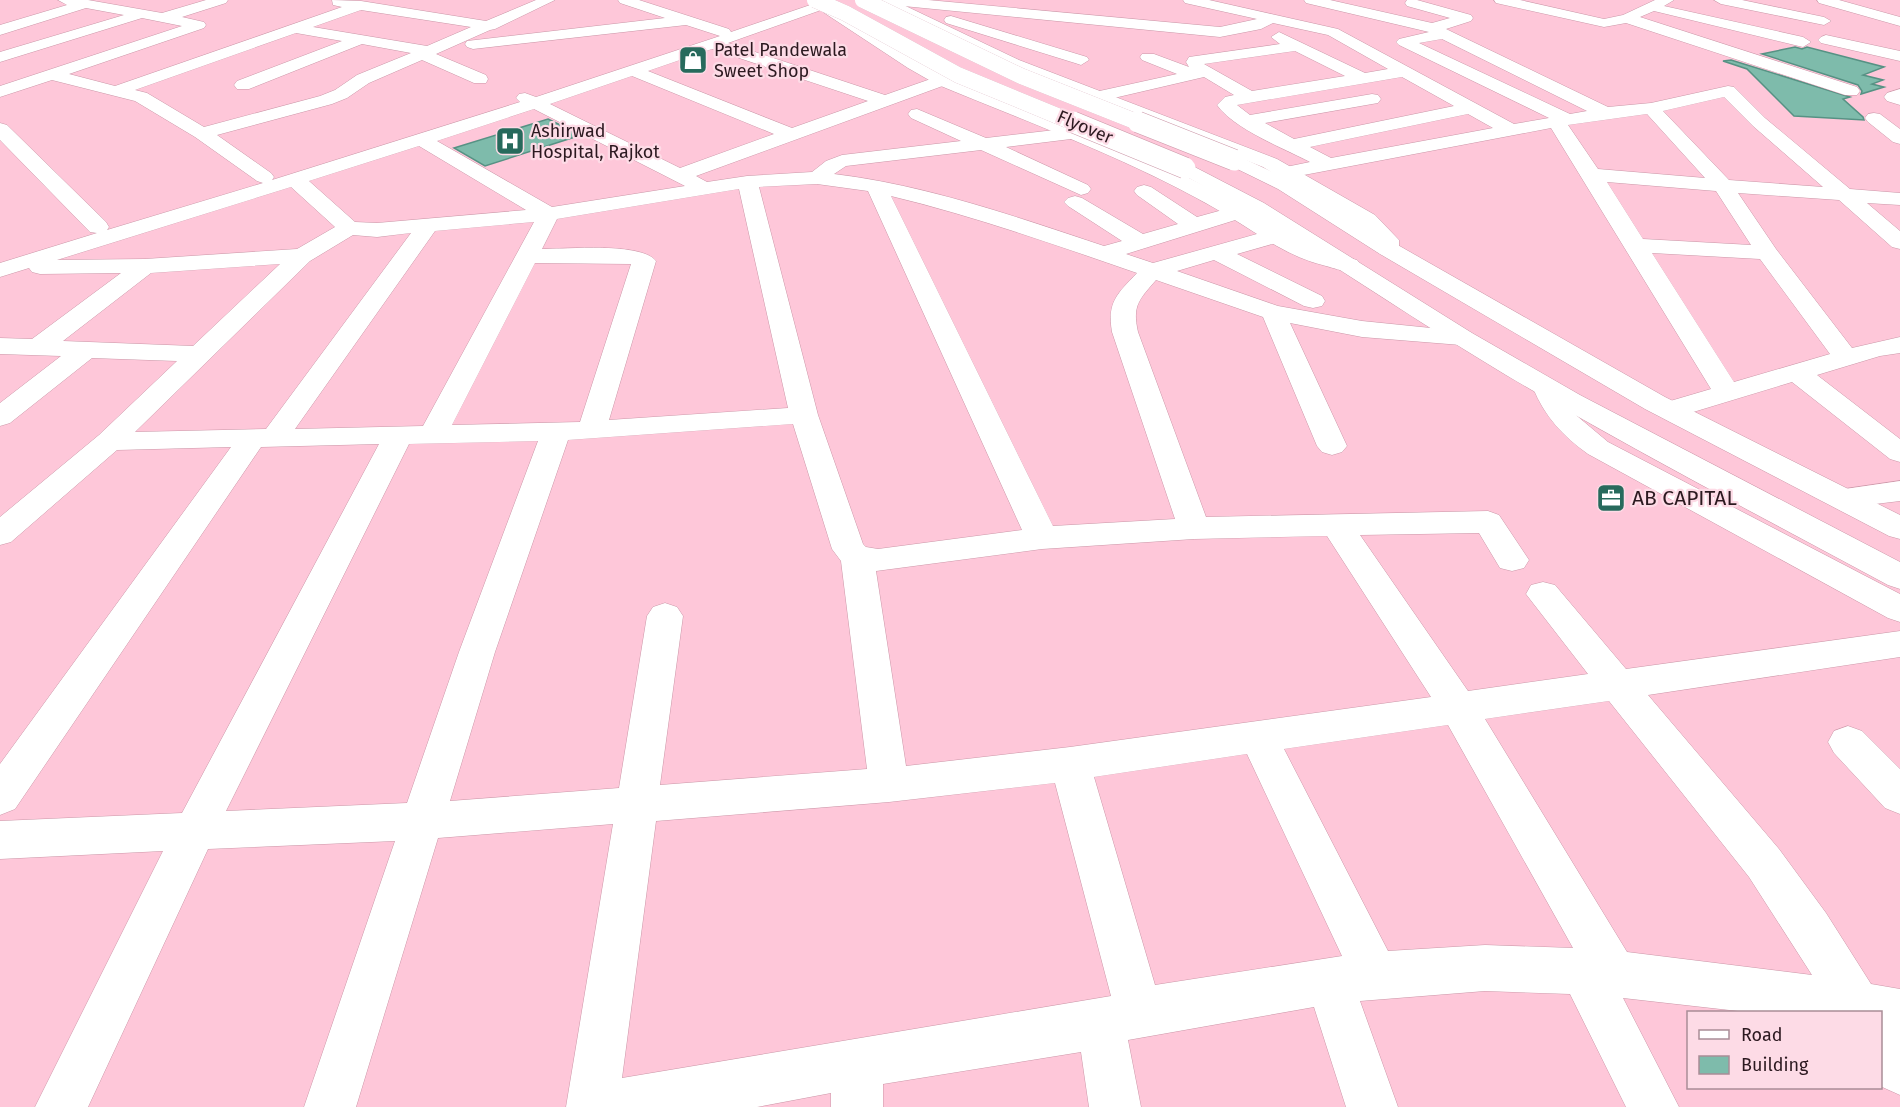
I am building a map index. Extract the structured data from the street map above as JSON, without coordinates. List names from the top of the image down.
{
  "streets": {
    "main road": ["Flyover"]
  },
  "places": {
    "shop": ["Patel Pandewala Sweet Shop"],
    "hospital": ["Ashirwad Hospital, Rajkot"],
    "office": ["AB CAPITAL"]
  },
  "legend": ["Road", "Building"]
}
